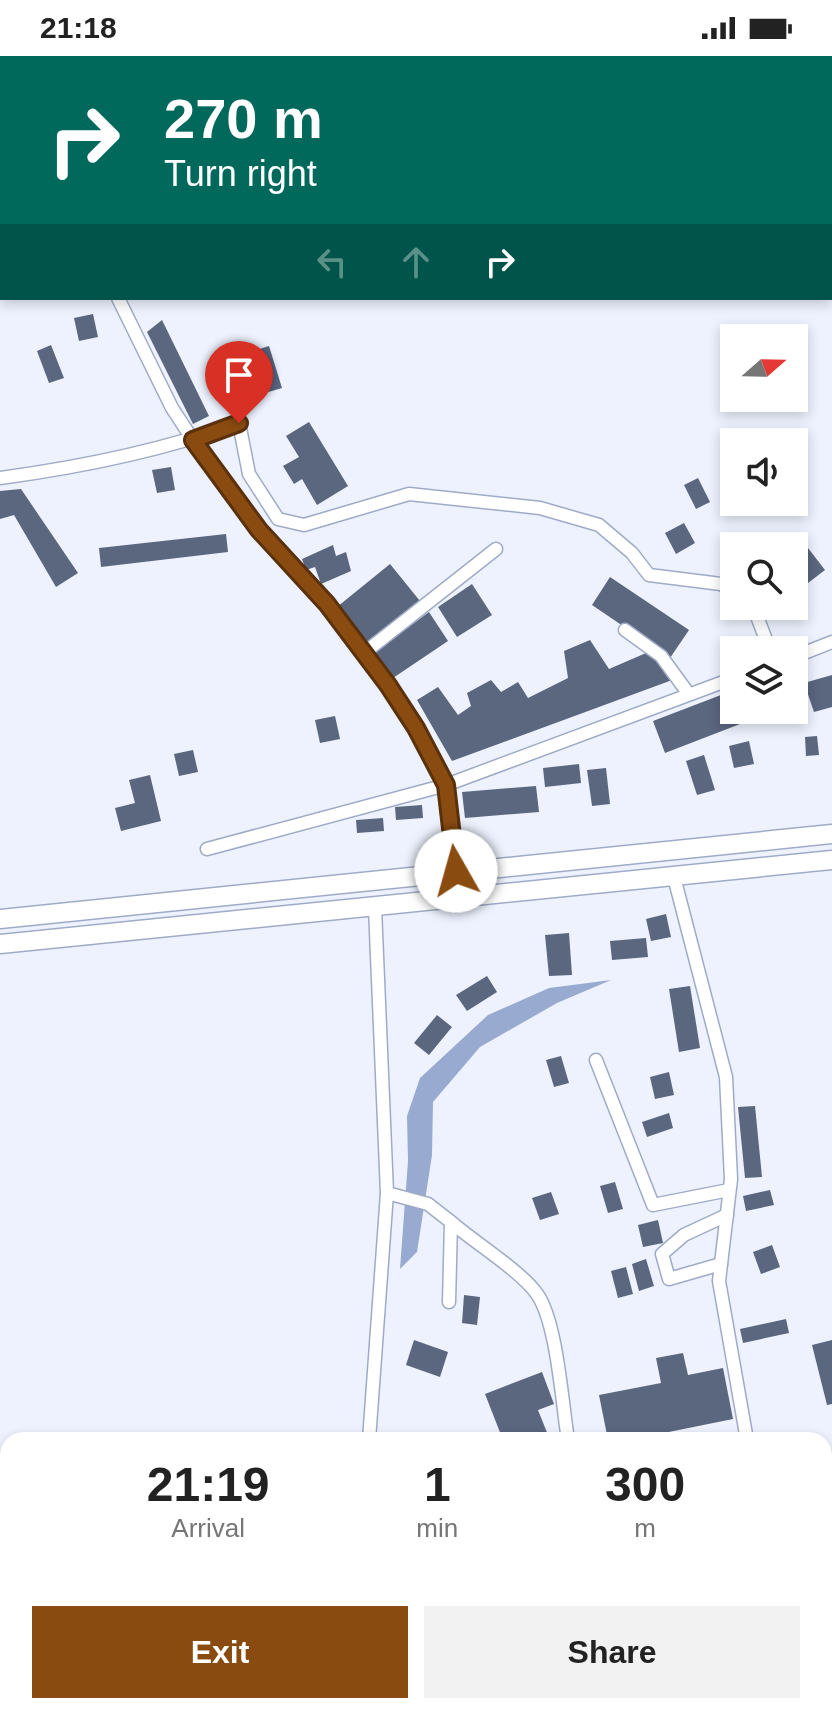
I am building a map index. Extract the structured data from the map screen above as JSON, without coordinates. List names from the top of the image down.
{
  "north": "right",
  "page": {
    "status": "21:18",
    "turn": ["270 m", "Turn right"],
    "eta": [
      "21:19",
      "Arrival",
      "1",
      "min",
      "300",
      "m"
    ],
    "buttons": ["Exit", "Share"]
  }
}
